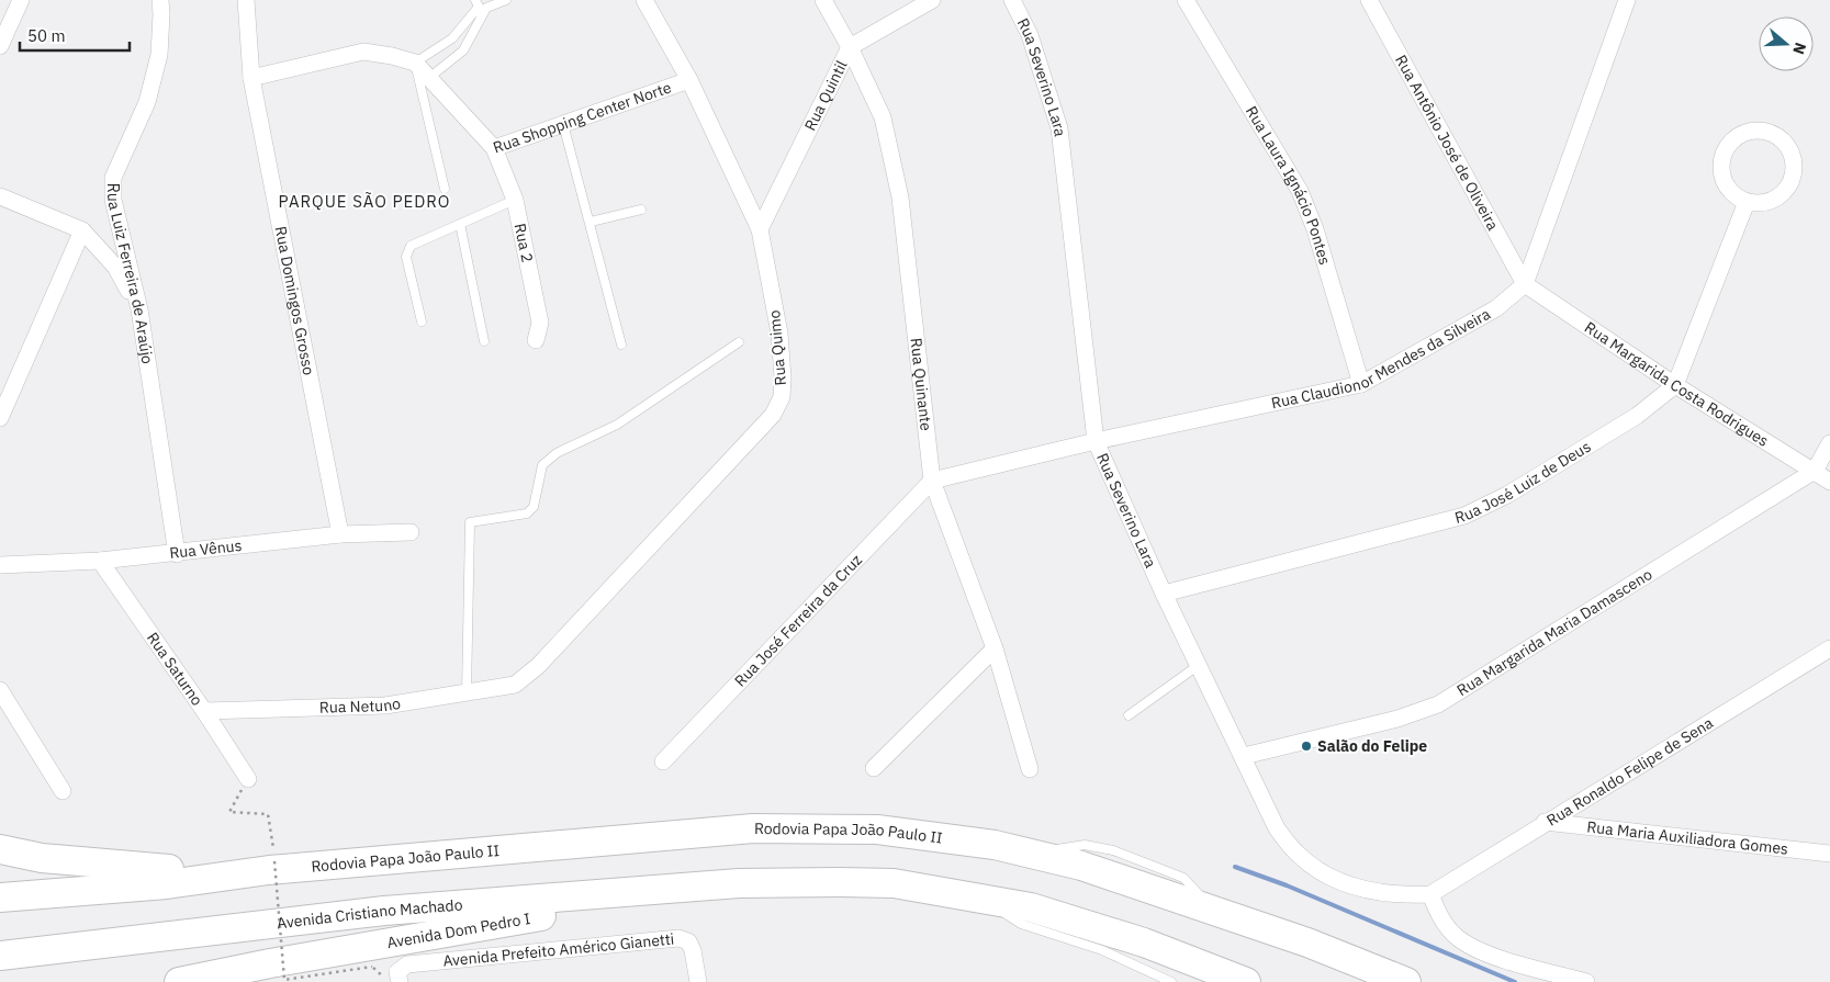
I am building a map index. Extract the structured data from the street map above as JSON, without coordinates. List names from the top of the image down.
{
  "streets": {
    "highway": ["Rodovia Papa João Paulo II", "Avenida Cristiano Machado", "Avenida Dom Pedro I"],
    "street": [
      "Rua Severino Lara",
      "Rua Quintil",
      "Rua Shopping Center Norte",
      "Rua Antônio José de Oliveira",
      "Rua Laura Ignácio Pontes",
      "Rua 2",
      "Rua Luiz Ferreira de Araújo",
      "Rua Domingos Grosso",
      "Rua Quimo",
      "Rua Claudionor Mendes da Silveira",
      "Rua Margarida Costa Rodrigues",
      "Rua Quinante",
      "Rua José Luiz de Deus",
      "Rua Vênus",
      "Rua José Ferreira da Cruz",
      "Rua Margarida Maria Damasceno",
      "Rua Saturno",
      "Rua Netuno",
      "Rua Ronaldo Felipe de Sena",
      "Rua Maria Auxiliadora Gomes",
      "Avenida Prefeito Américo Gianetti"
    ]
  },
  "crossings": [
    ["Rua Severino Lara", "Rua Claudionor Mendes da Silveira"],
    ["Rua Severino Lara", "Rua José Luiz de Deus"],
    ["Rua Severino Lara", "Rua Margarida Maria Damasceno"],
    ["Rua Severino Lara", "Rua Ronaldo Felipe de Sena"],
    ["Rua Quintil", "Rua Quimo"],
    ["Rua Quintil", "Rua Quinante"],
    ["Rua Shopping Center Norte", "Rua 2"],
    ["Rua Shopping Center Norte", "Rua Domingos Grosso"],
    ["Rua Shopping Center Norte", "Rua Quimo"],
    ["Rua Antônio José de Oliveira", "Rua Claudionor Mendes da Silveira"],
    ["Rua Antônio José de Oliveira", "Rua Margarida Costa Rodrigues"],
    ["Rua Laura Ignácio Pontes", "Rua Claudionor Mendes da Silveira"],
    ["Rua Luiz Ferreira de Araújo", "Rua Vênus"],
    ["Rua Domingos Grosso", "Rua Vênus"],
    ["Rua Quimo", "Rua Netuno"],
    ["Rua Claudionor Mendes da Silveira", "Rua Margarida Costa Rodrigues"],
    ["Rua Claudionor Mendes da Silveira", "Rua Quinante"],
    ["Rua Claudionor Mendes da Silveira", "Rua José Ferreira da Cruz"],
    ["Rua Margarida Costa Rodrigues", "Rua José Luiz de Deus"],
    ["Rua Margarida Costa Rodrigues", "Rua Margarida Maria Damasceno"],
    ["Rua Quinante", "Rua José Ferreira da Cruz"],
    ["Rua Vênus", "Rua Saturno"],
    ["Rua Saturno", "Rua Netuno"],
    ["Rua Ronaldo Felipe de Sena", "Rua Maria Auxiliadora Gomes"],
    ["Avenida Cristiano Machado", "Avenida Dom Pedro I"]
  ],
  "districts": ["PARQUE SÃO PEDRO"],
  "places": ["Salão do Felipe"],
  "scale_bar": "50 m",
  "north": "right"
}
